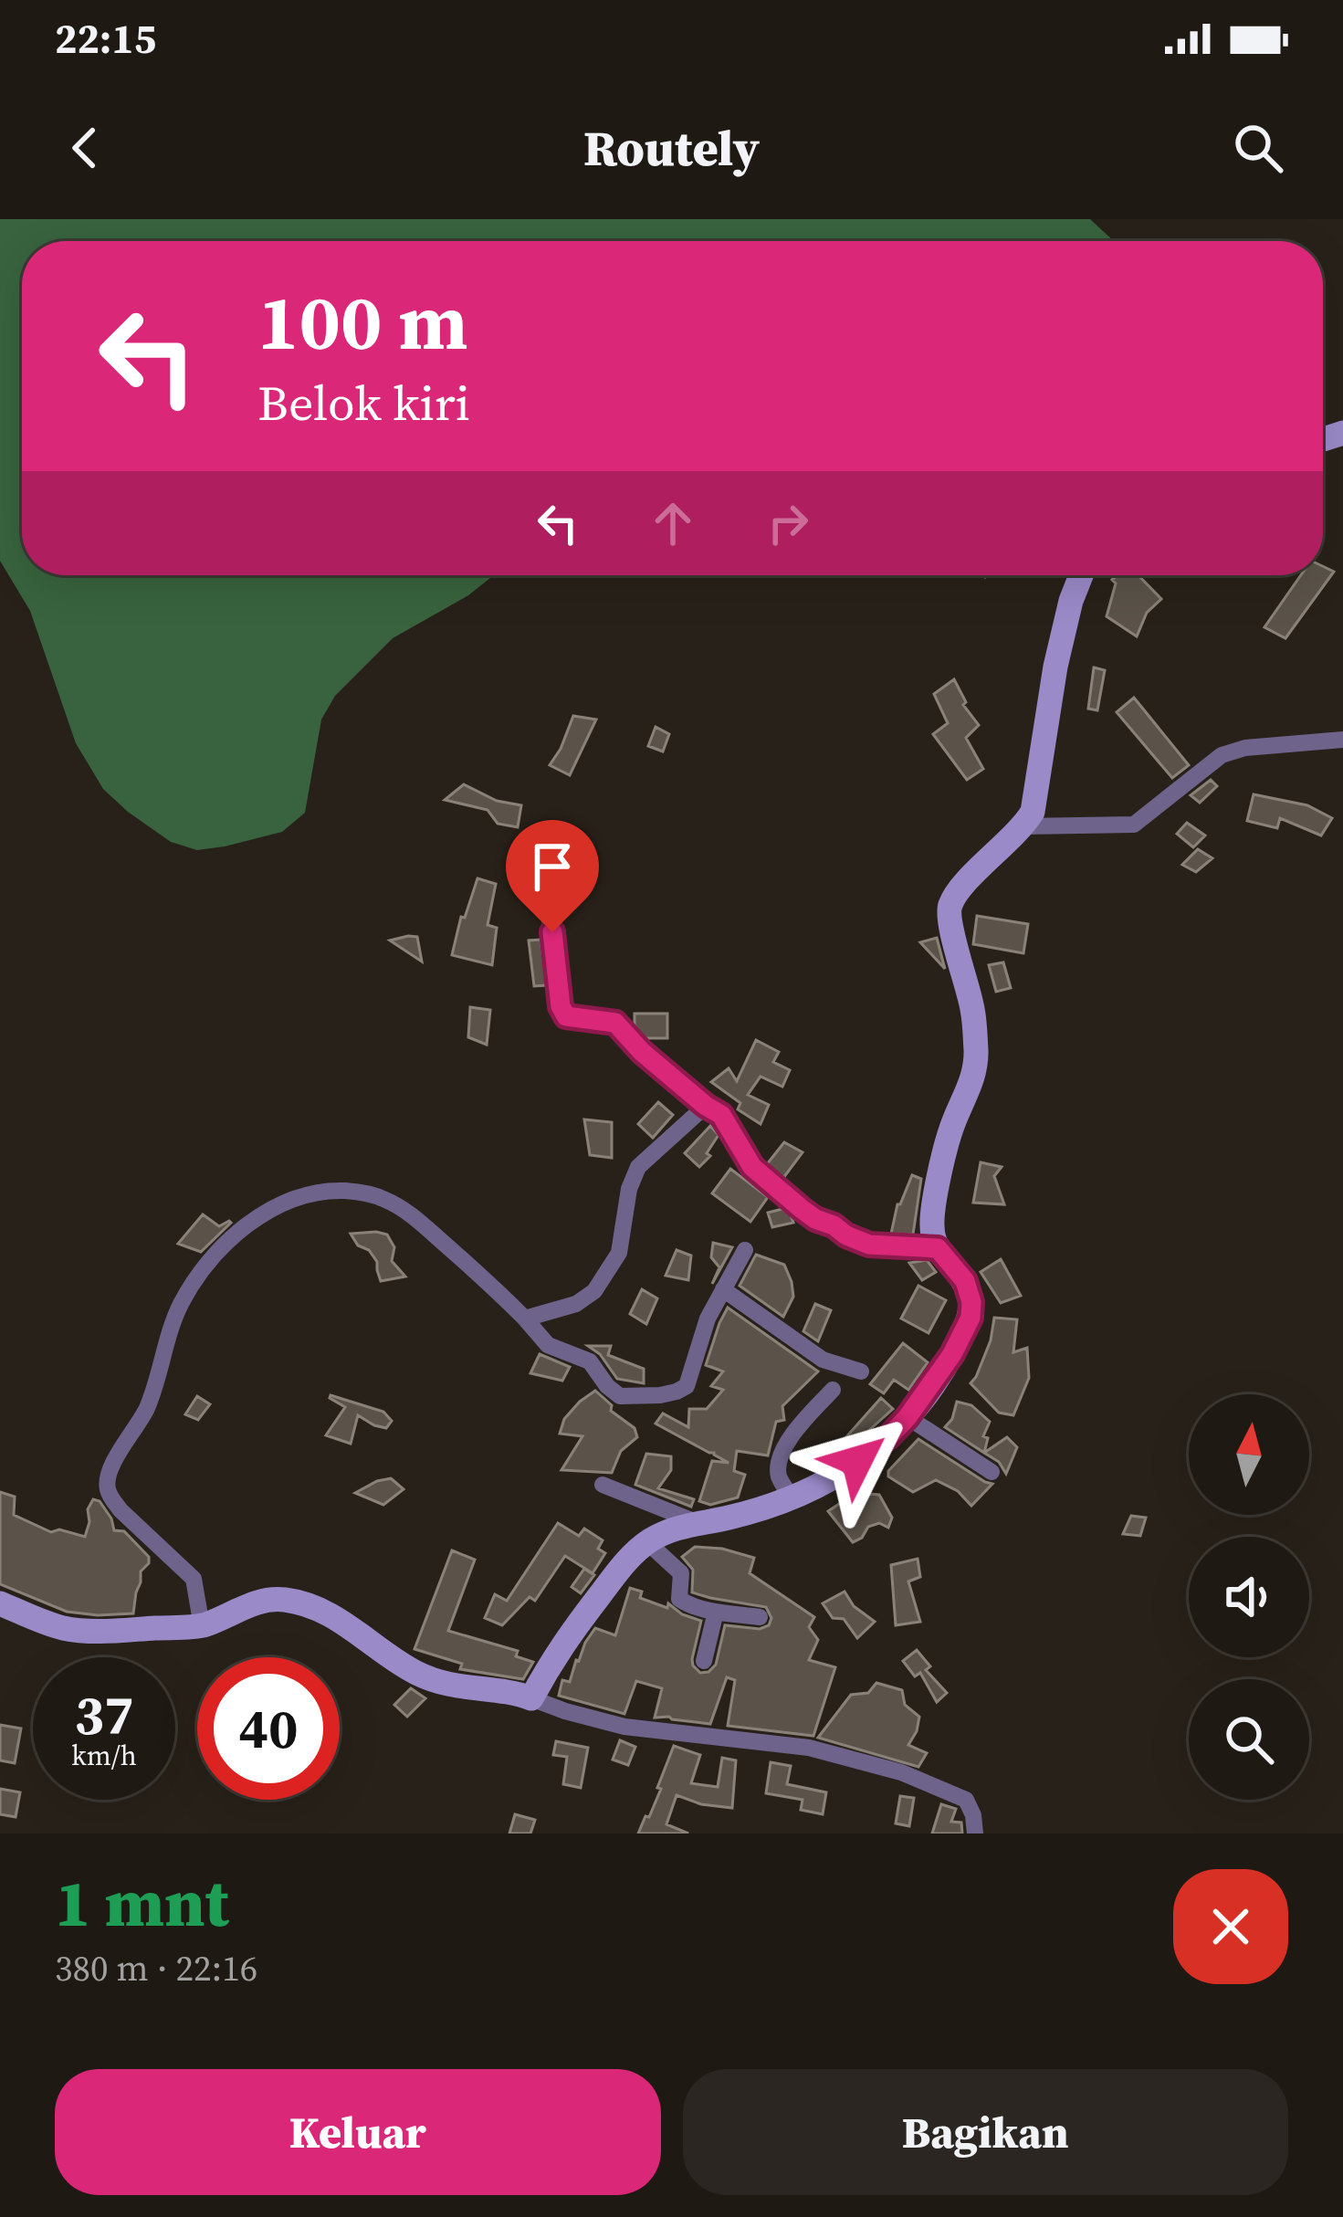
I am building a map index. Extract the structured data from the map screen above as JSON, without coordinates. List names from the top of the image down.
{
  "north": "top",
  "page": {
    "status": "22:15",
    "header": "Routely",
    "turn": ["100 m", "Belok kiri"],
    "speed": "37 km/h",
    "limit": "40",
    "heading": ["1 mnt", "380 m · 22:16"],
    "buttons": ["Keluar", "Bagikan"]
  }
}
